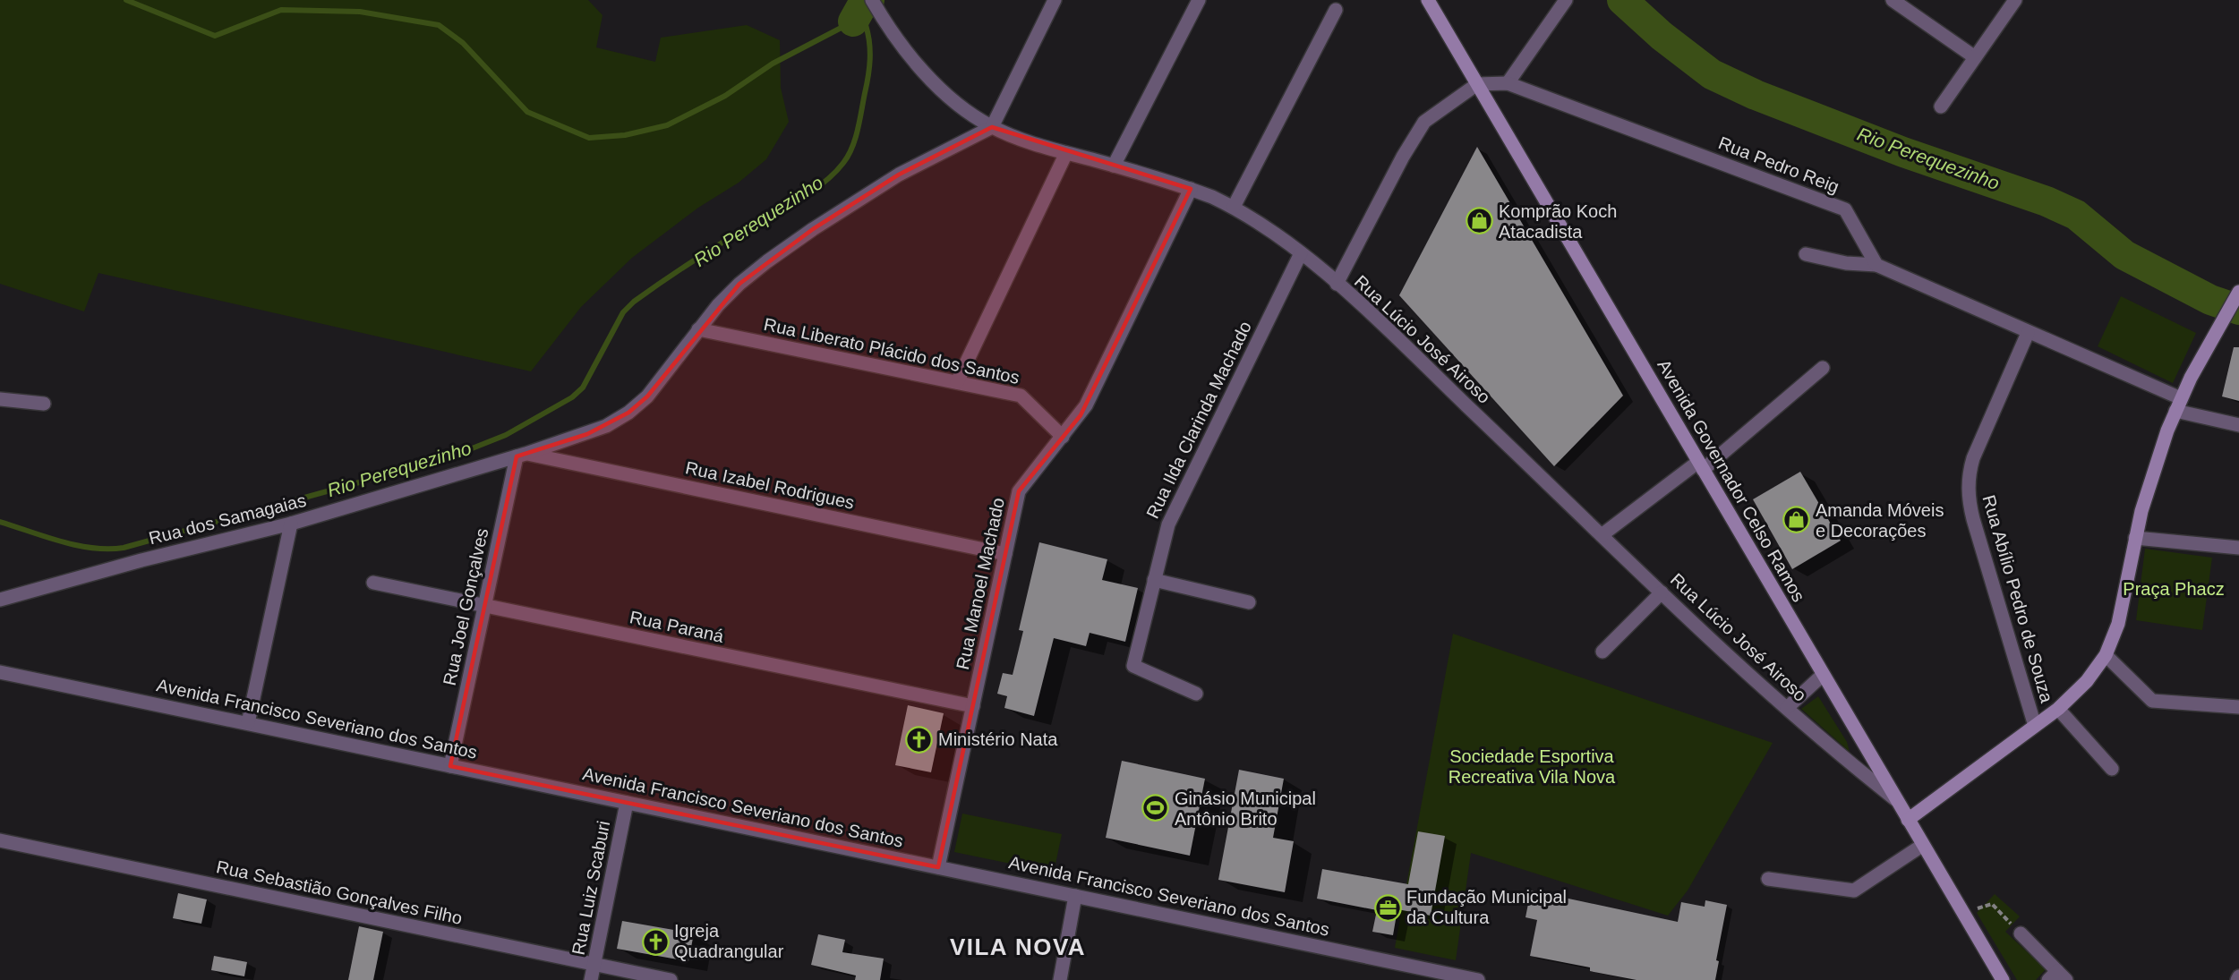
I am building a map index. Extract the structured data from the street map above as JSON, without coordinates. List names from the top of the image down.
{
  "streets": {
    "main road": ["Avenida Governador Celso Ramos"],
    "street": [
      "Rua Pedro Reig",
      "Rua Lúcio José Airoso",
      "Rua Liberato Plácido dos Santos",
      "Rua Ilda Clarinda Machado",
      "Rua Izabel Rodrigues",
      "Rua dos Samagaias",
      "Rua Manoel Machado",
      "Rua Abílio Pedro de Souza",
      "Rua Joel Gonçalves",
      "Rua Paraná",
      "Avenida Francisco Severiano dos Santos",
      "Rua Luiz Scaburi",
      "Rua Sebastião Gonçalves Filho"
    ]
  },
  "crossings": [
    ["Rua Pedro Reig", "Avenida Governador Celso Ramos"],
    ["Rua Lúcio José Airoso", "Rua Ilda Clarinda Machado"],
    ["Rua Lúcio José Airoso", "Avenida Governador Celso Ramos"],
    ["Rua Lúcio José Airoso", "Rua dos Samagaias"],
    ["Rua Lúcio José Airoso", "Rua Manoel Machado"],
    ["Rua Liberato Plácido dos Santos", "Rua dos Samagaias"],
    ["Rua Liberato Plácido dos Santos", "Rua Manoel Machado"],
    ["Rua Izabel Rodrigues", "Rua dos Samagaias"],
    ["Rua Izabel Rodrigues", "Rua Manoel Machado"],
    ["Rua Izabel Rodrigues", "Rua Joel Gonçalves"],
    ["Rua dos Samagaias", "Rua Joel Gonçalves"],
    ["Rua Manoel Machado", "Rua Paraná"],
    ["Rua Manoel Machado", "Avenida Francisco Severiano dos Santos"],
    ["Rua Joel Gonçalves", "Rua Paraná"],
    ["Rua Joel Gonçalves", "Avenida Francisco Severiano dos Santos"],
    ["Avenida Francisco Severiano dos Santos", "Rua Luiz Scaburi"],
    ["Rua Luiz Scaburi", "Rua Sebastião Gonçalves Filho"]
  ],
  "districts": ["VILA NOVA"],
  "water": ["Rio Perequezinho"],
  "parks": ["Praça Phacz", "Sociedade Esportiva Recreativa Vila Nova"],
  "places": {
    "shop": ["Komprão Koch Atacadista", "Amanda Móveis e Decorações"],
    "church": ["Ministério Nata", "Igreja Quadrangular"],
    "sports": ["Ginásio Municipal Antônio Brito"],
    "office": ["Fundação Municipal da Cultura"]
  }
}
